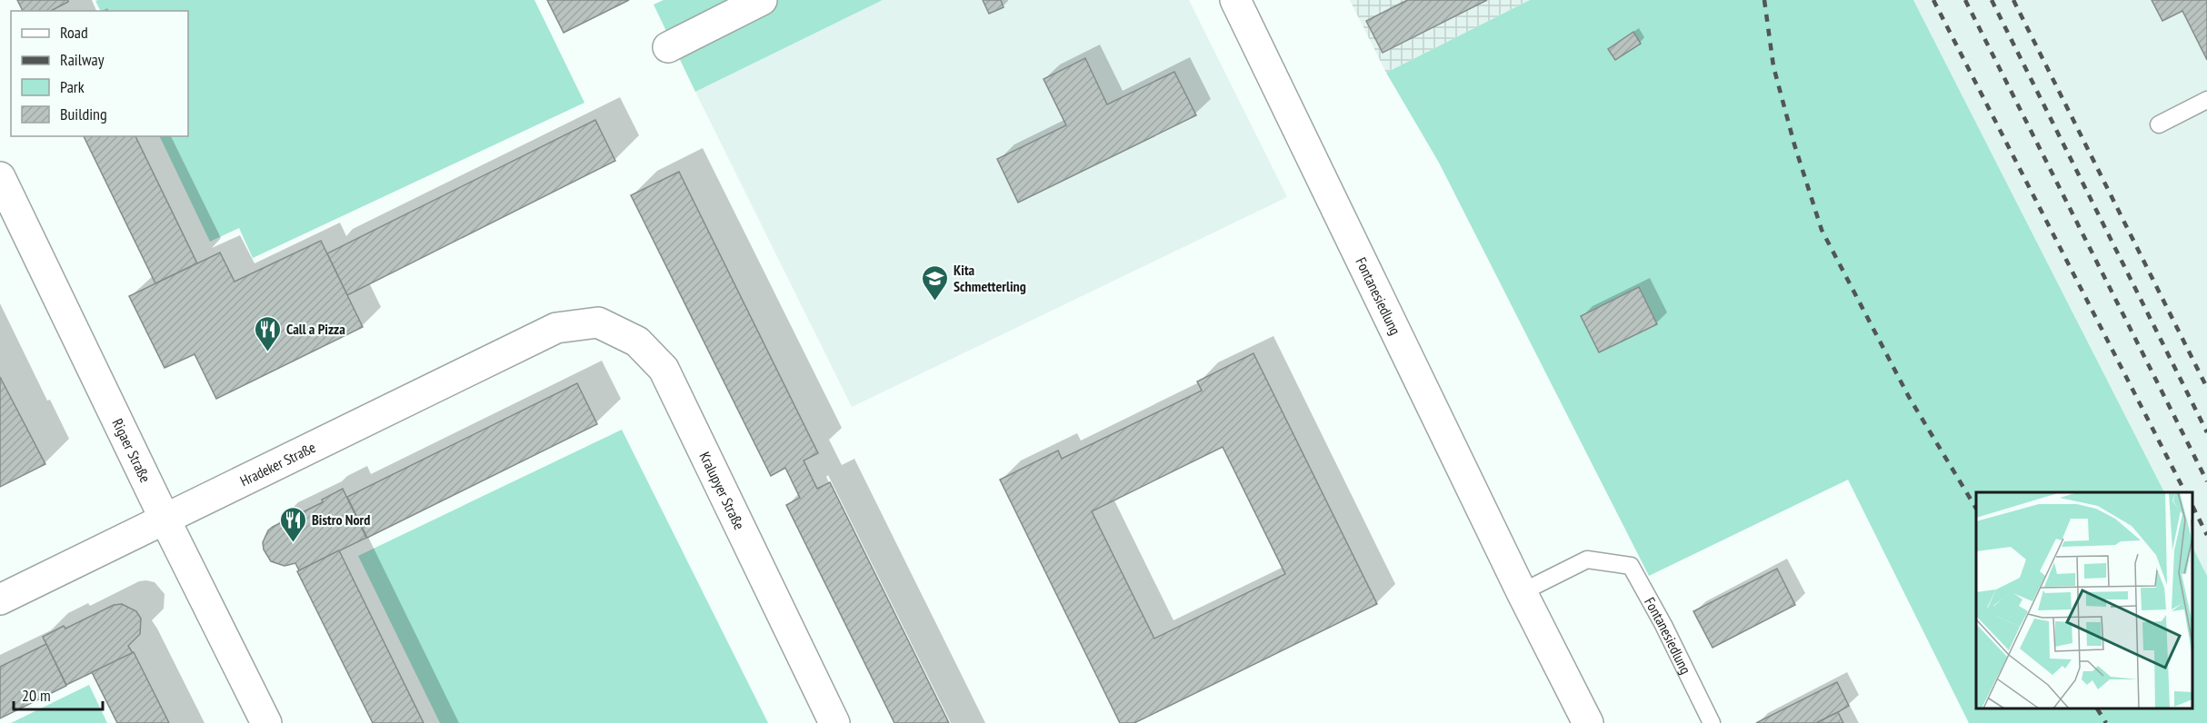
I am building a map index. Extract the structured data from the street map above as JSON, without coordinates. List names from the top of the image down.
{
  "streets": {
    "street": [
      "Fontanesiedlung",
      "Rigaer Straße",
      "Hradeker Straße",
      "Kralupyer Straße"
    ]
  },
  "crossings": [
    ["Rigaer Straße", "Hradeker Straße"],
    ["Hradeker Straße", "Kralupyer Straße"]
  ],
  "places": {
    "school or university": ["Kita Schmetterling"],
    "restaurant": ["Call a Pizza", "Bistro Nord"]
  },
  "legend": [
    "Road",
    "Railway",
    "Park",
    "Building"
  ],
  "scale_bar": "20 m"
}
